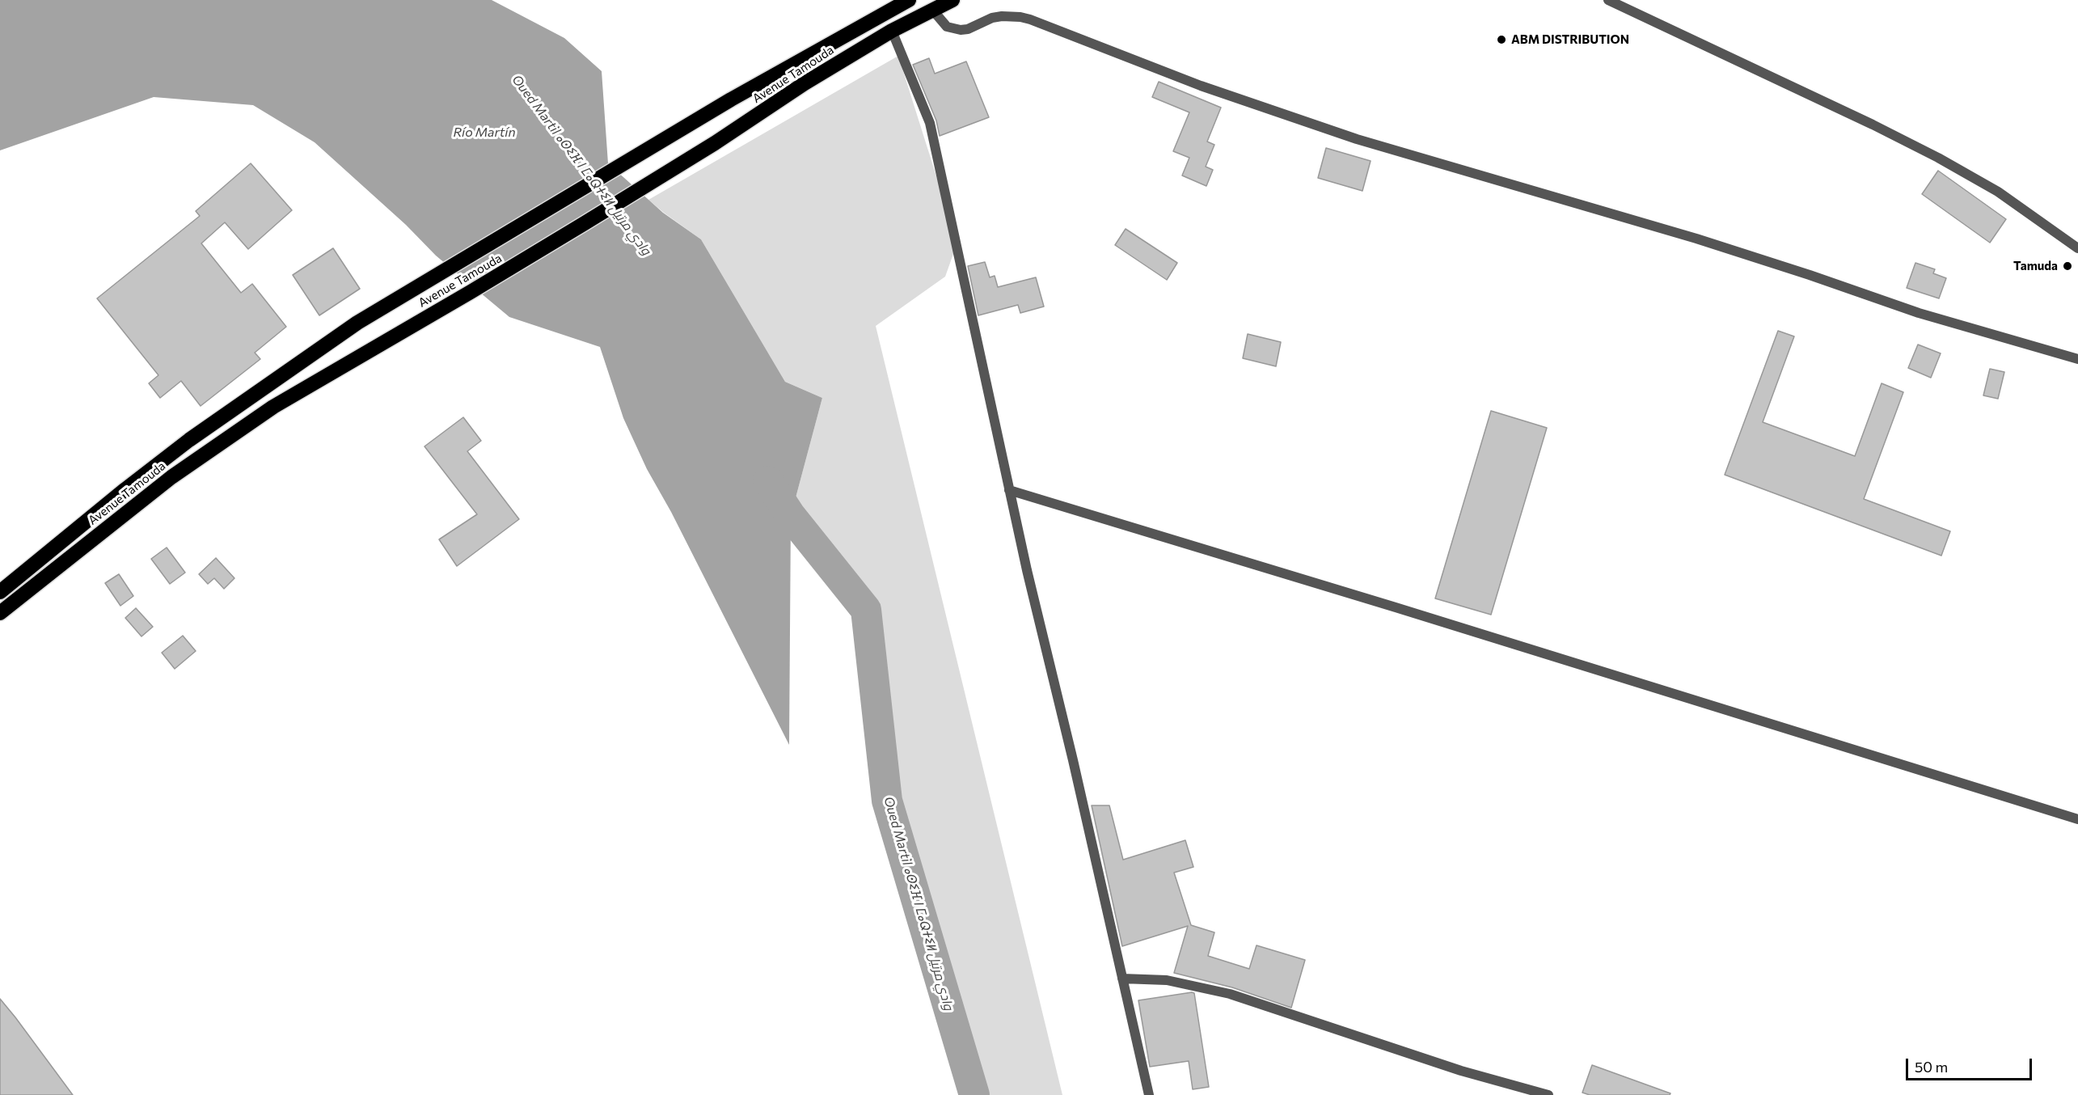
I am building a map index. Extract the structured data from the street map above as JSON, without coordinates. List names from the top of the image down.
{
  "streets": {
    "highway": ["Avenue Tamouda"]
  },
  "water": ["Río Martín", "Oued Martil ⴰⵙⵉⴼ ⵏ ⵎⴰⵕⵜⵉⵍ وادي مرتيل"],
  "places": ["ABM DISTRIBUTION", "Tamuda"],
  "scale_bar": "50 m"
}
